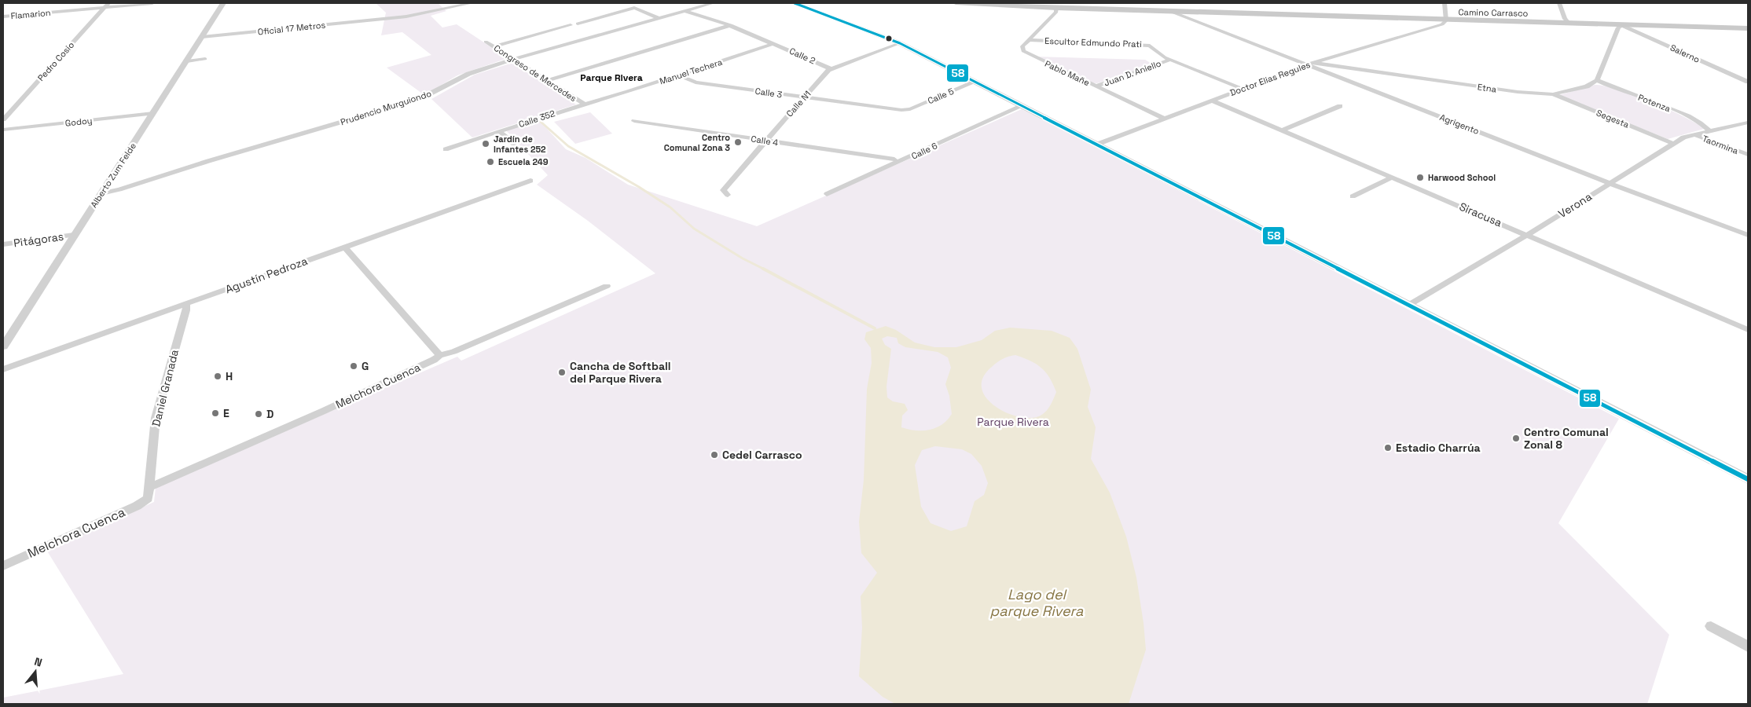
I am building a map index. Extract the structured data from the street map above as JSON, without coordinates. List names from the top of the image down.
{
  "streets": {
    "main road": ["Camino Carrasco"],
    "street": [
      "Flamarion",
      "Oficial 17 Metros",
      "Escultor Edmundo Prati",
      "Salerno",
      "Calle 2",
      "Pedro Cosio",
      "Manuel Techera",
      "Congreso de Mercedes",
      "Pablo Mañe",
      "Juan D. Aniello",
      "Doctor Elias Regules",
      "Etna",
      "Calle 3",
      "Calle 5",
      "Potenza",
      "Calle N1",
      "Prudencio Murguiondo",
      "Calle 352",
      "Segesta",
      "Godoy",
      "Agrigento",
      "Calle 4",
      "Taormina",
      "Calle 6",
      "Alberto Zum Felde",
      "Verona",
      "Siracusa",
      "Pitágoras",
      "Agustín Pedroza",
      "Melchora Cuenca",
      "Daniel Granada"
    ]
  },
  "crossings": [
    ["Camino Carrasco", "Salerno"],
    ["Camino Carrasco", "Doctor Elias Regules"],
    ["Camino Carrasco", "Agrigento"],
    ["Flamarion", "Pedro Cosio"],
    ["Oficial 17 Metros", "Alberto Zum Felde"],
    ["Escultor Edmundo Prati", "Pablo Mañe"],
    ["Escultor Edmundo Prati", "Juan D. Aniello"],
    ["Escultor Edmundo Prati", "Doctor Elias Regules"],
    ["Calle 2", "Manuel Techera"],
    ["Calle 2", "Calle N1"],
    ["Calle 2", "Prudencio Murguiondo"],
    ["Manuel Techera", "Congreso de Mercedes"],
    ["Manuel Techera", "Calle 3"],
    ["Manuel Techera", "Calle 352"],
    ["Congreso de Mercedes", "Prudencio Murguiondo"],
    ["Congreso de Mercedes", "Calle 352"],
    ["Pablo Mañe", "Juan D. Aniello"],
    ["Pablo Mañe", "Doctor Elias Regules"],
    ["Doctor Elias Regules", "Etna"],
    ["Doctor Elias Regules", "Agrigento"],
    ["Doctor Elias Regules", "Siracusa"],
    ["Etna", "Potenza"],
    ["Etna", "Segesta"],
    ["Calle 3", "Calle 5"],
    ["Calle 3", "Calle N1"],
    ["Potenza", "Verona"],
    ["Calle N1", "Calle 4"],
    ["Prudencio Murguiondo", "Alberto Zum Felde"],
    ["Segesta", "Verona"],
    ["Godoy", "Alberto Zum Felde"],
    ["Agrigento", "Verona"],
    ["Taormina", "Verona"],
    ["Alberto Zum Felde", "Pitágoras"],
    ["Verona", "Siracusa"],
    ["Agustín Pedroza", "Daniel Granada"],
    ["Melchora Cuenca", "Daniel Granada"]
  ],
  "districts": ["Parque Rivera"],
  "water": ["Lago del parque Rivera"],
  "parks": ["Parque Rivera"],
  "places": [
    "Centro Comunal Zona 3",
    "Jardín de Infantes 252",
    "Escuela 249",
    "Harwood School",
    "G",
    "Cancha de Softball del Parque Rivera",
    "H",
    "E",
    "D",
    "Centro Comunal Zonal 8",
    "Estadio Charrúa",
    "Cedel Carrasco"
  ],
  "lines": ["transit line 58"],
  "north": "top"
}
